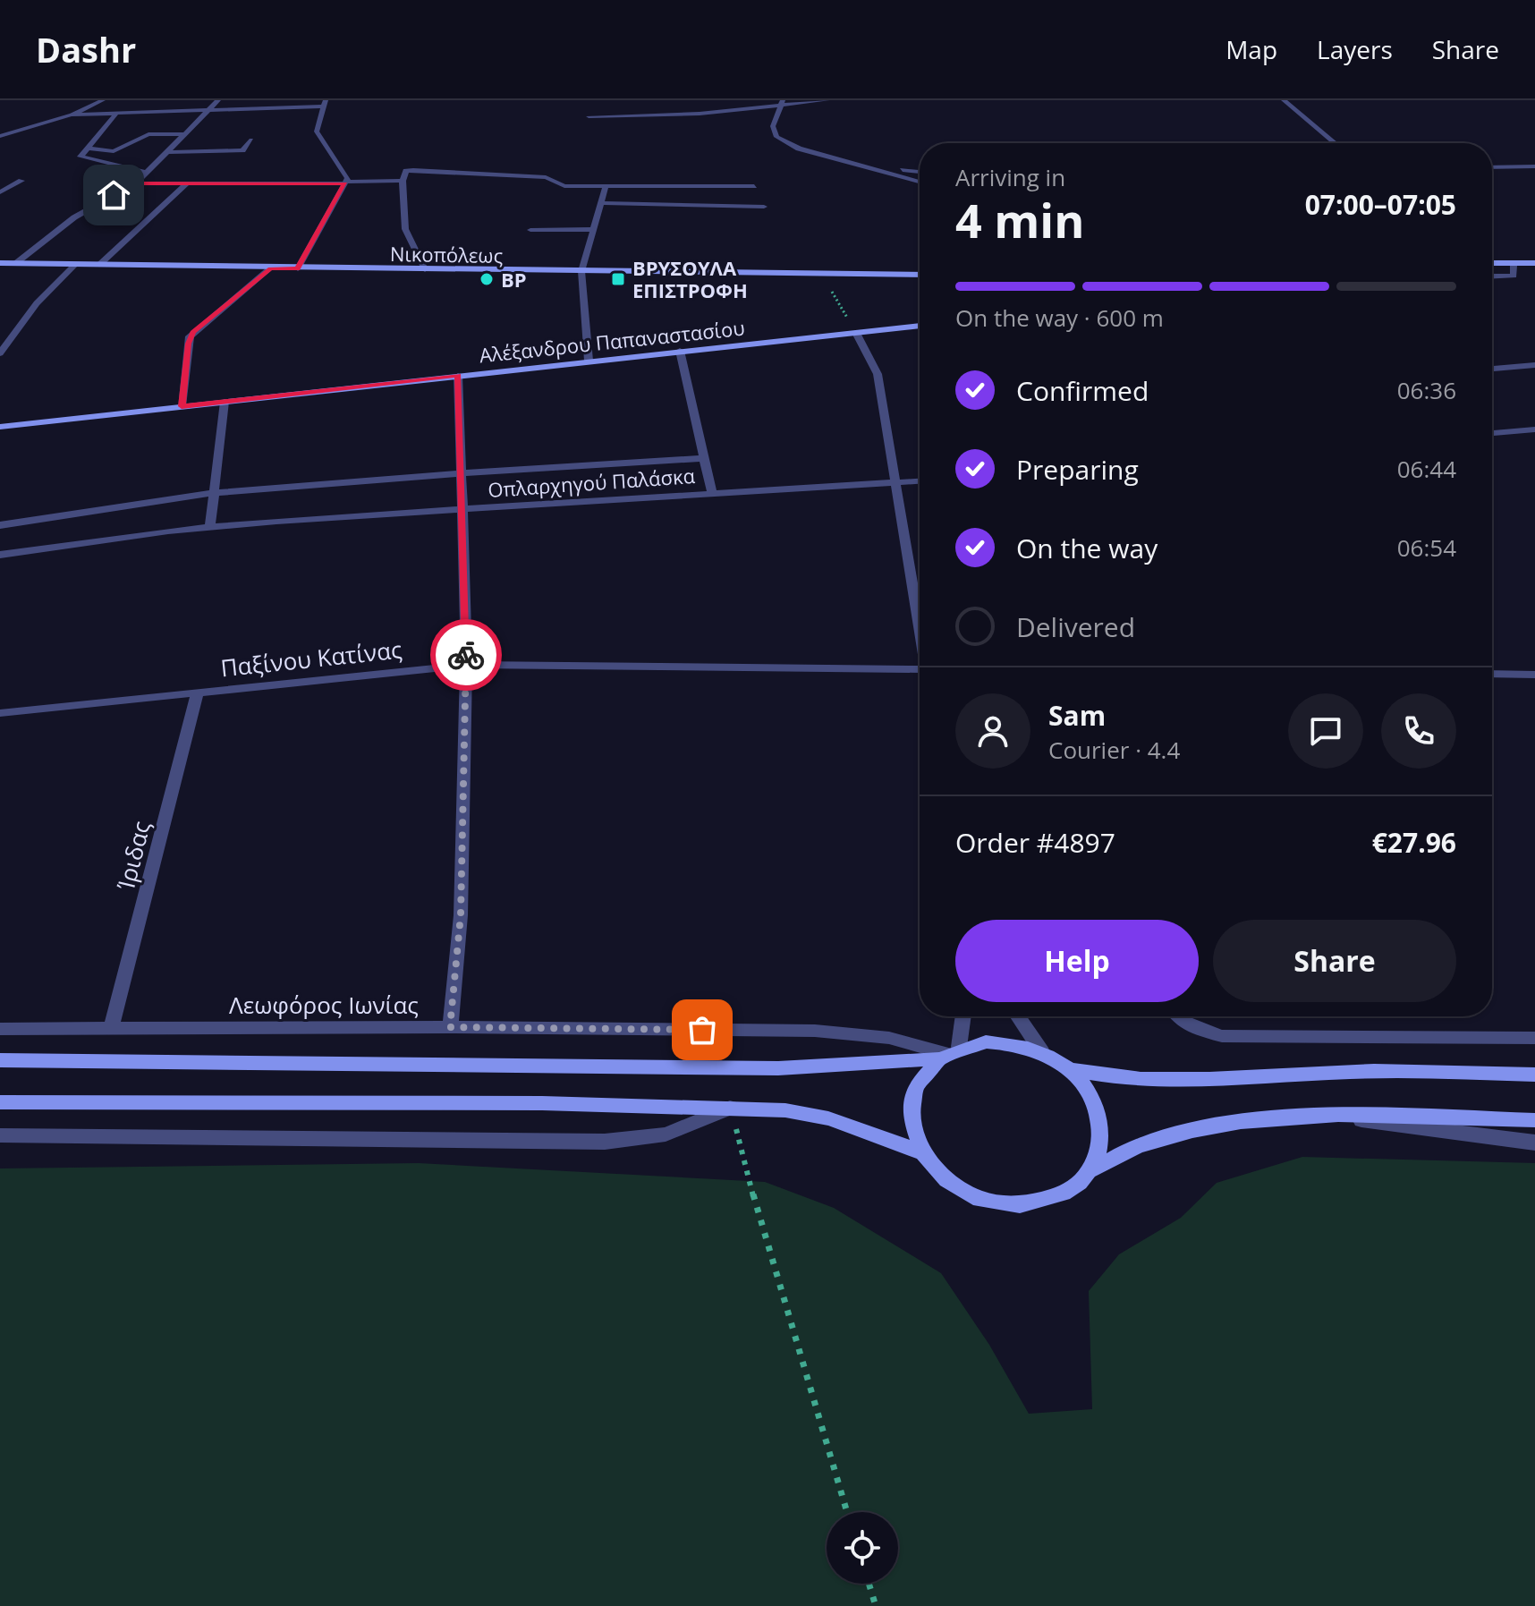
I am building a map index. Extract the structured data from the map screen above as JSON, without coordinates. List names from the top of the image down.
{
  "streets": {
    "main road": ["Νικοπόλεως", "Αλέξανδρου Παπαναστασίου"],
    "street": [
      "Οπλαρχηγού Παλάσκα",
      "Παξίνου Κατίνας",
      "Ίριδας",
      "Λεωφόρος Ιωνίας"
    ]
  },
  "crossings": [
    ["Παξίνου Κατίνας", "Ίριδας"],
    ["Ίριδας", "Λεωφόρος Ιωνίας"]
  ],
  "places": {
    "other": ["BP"],
    "transit": ["ΒΡΥΣΟΥΛΑ ΕΠΙΣΤΡΟΦΗ"]
  },
  "page": {
    "header": "Dashr",
    "nav": ["Map", "Layers", "Share"],
    "heading": ["4 min", "Arriving in", "07:00–07:05"],
    "panel": [
      "Sam",
      "Courier · 4.4",
      "Order #4897",
      "€27.96"
    ],
    "bar": "On the way · 600 m",
    "list": [
      ["Confirmed", "06:36"],
      ["Preparing", "06:44"],
      ["On the way", "06:54"],
      "Delivered"
    ],
    "buttons": ["Help", "Share"]
  }
}
